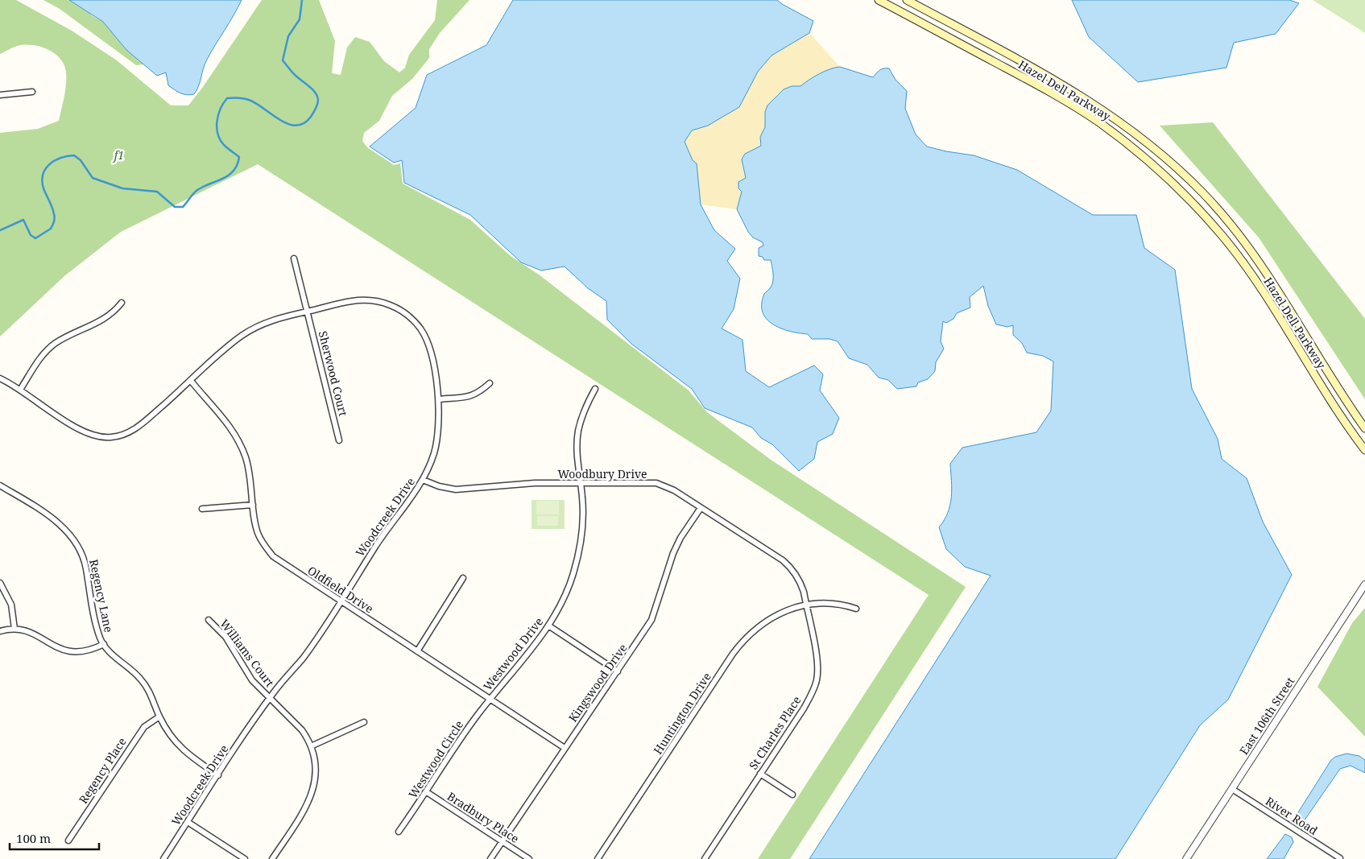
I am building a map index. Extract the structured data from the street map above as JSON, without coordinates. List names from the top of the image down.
{
  "streets": {
    "main road": ["Hazel Dell Parkway"],
    "street": [
      "Sherwood Court",
      "Woodbury Drive",
      "Woodcreek Drive",
      "Oldfield Drive",
      "Regency Lane",
      "Williams Court",
      "Westwood Drive",
      "Kingswood Drive",
      "Huntington Drive",
      "East 106th Street",
      "St Charles Place",
      "Westwood Circle",
      "Regency Place",
      "River Road",
      "Bradbury Place"
    ]
  },
  "crossings": [
    ["Sherwood Court", "Woodcreek Drive"],
    ["Woodbury Drive", "Woodcreek Drive"],
    ["Woodbury Drive", "Westwood Drive"],
    ["Woodbury Drive", "Kingswood Drive"],
    ["Woodbury Drive", "Huntington Drive"],
    ["Woodbury Drive", "St Charles Place"],
    ["Woodcreek Drive", "Oldfield Drive"],
    ["Woodcreek Drive", "Regency Lane"],
    ["Woodcreek Drive", "Williams Court"],
    ["Oldfield Drive", "Westwood Drive"],
    ["Oldfield Drive", "Kingswood Drive"],
    ["Oldfield Drive", "Westwood Circle"],
    ["Regency Lane", "Regency Place"],
    ["Westwood Drive", "Westwood Circle"],
    ["Kingswood Drive", "Bradbury Place"],
    ["Huntington Drive", "St Charles Place"],
    ["East 106th Street", "River Road"],
    ["Westwood Circle", "Bradbury Place"]
  ],
  "parks": ["f1"],
  "scale_bar": "100 m"
}
